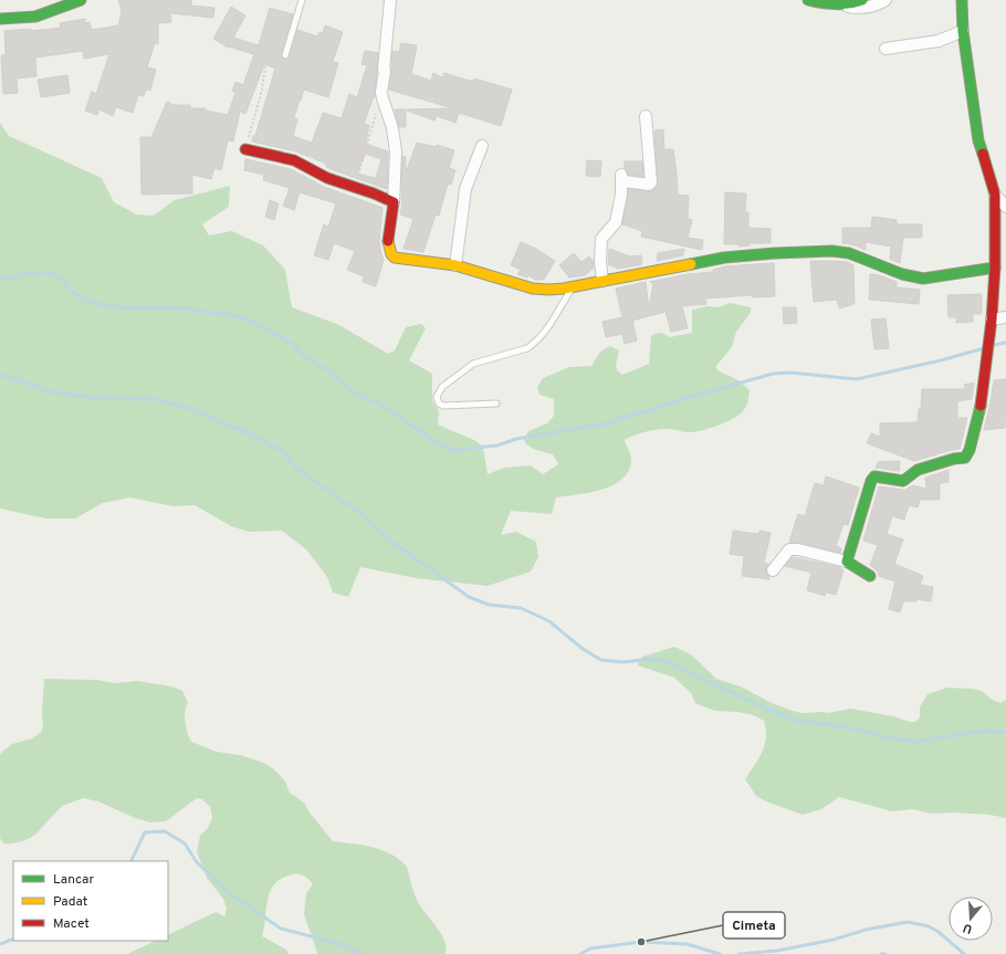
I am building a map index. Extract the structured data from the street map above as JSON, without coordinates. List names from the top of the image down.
{
  "places": ["Cimeta"],
  "legend": ["Lancar", "Padat", "Macet"],
  "north": "bottom"
}
